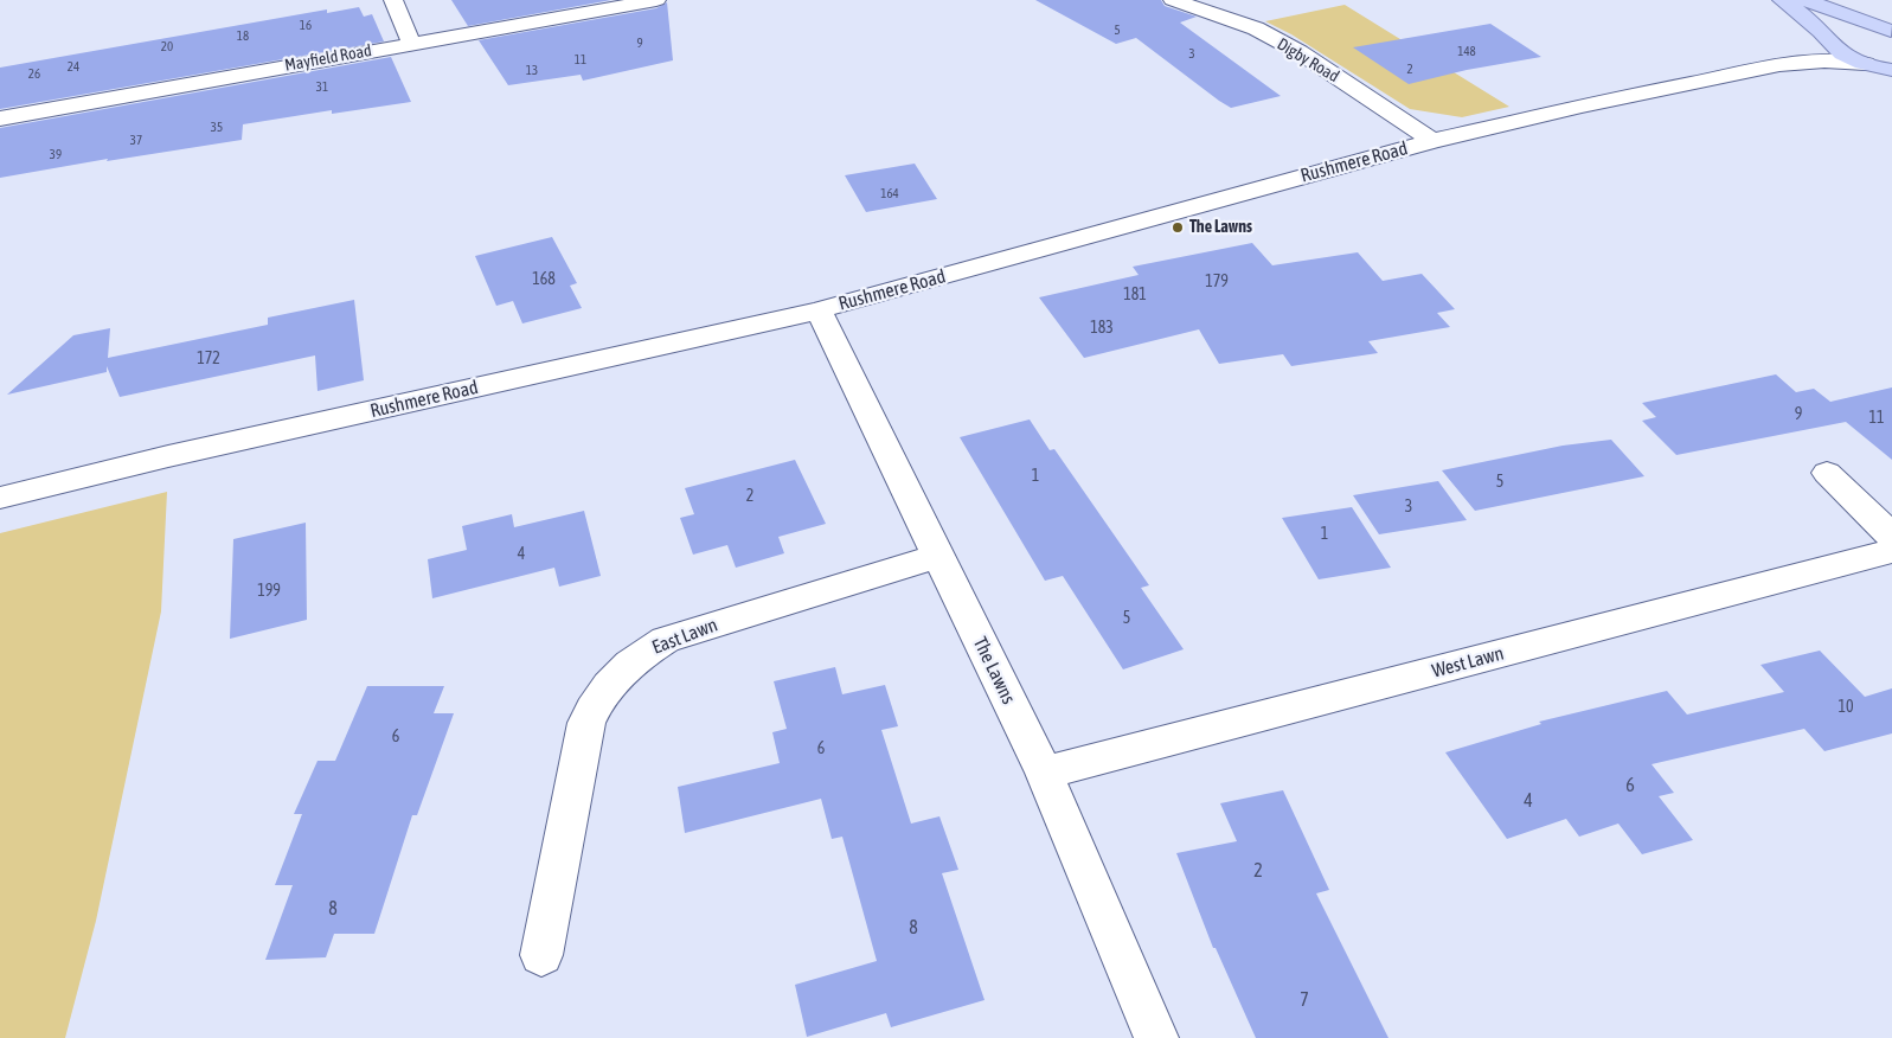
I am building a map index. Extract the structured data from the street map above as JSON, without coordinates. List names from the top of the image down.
{
  "streets": {
    "street": [
      "Mayfield Road",
      "Digby Road",
      "Rushmere Road",
      "East Lawn",
      "West Lawn",
      "The Lawns"
    ]
  },
  "crossings": [
    ["Digby Road", "Rushmere Road"],
    ["Rushmere Road", "The Lawns"],
    ["East Lawn", "The Lawns"],
    ["West Lawn", "The Lawns"]
  ],
  "places": ["The Lawns"],
  "house_numbers": [
    "16",
    "5",
    "18",
    "9",
    "20",
    "148",
    "3",
    "11",
    "24",
    "2",
    "13",
    "26",
    "31",
    "35",
    "37",
    "39",
    "164",
    "168",
    "179",
    "181",
    "183",
    "172",
    "9",
    "11",
    "1",
    "5",
    "2",
    "3",
    "1",
    "4",
    "199",
    "5",
    "10",
    "6",
    "6",
    "6",
    "4",
    "2",
    "8",
    "8",
    "7"
  ]
}
